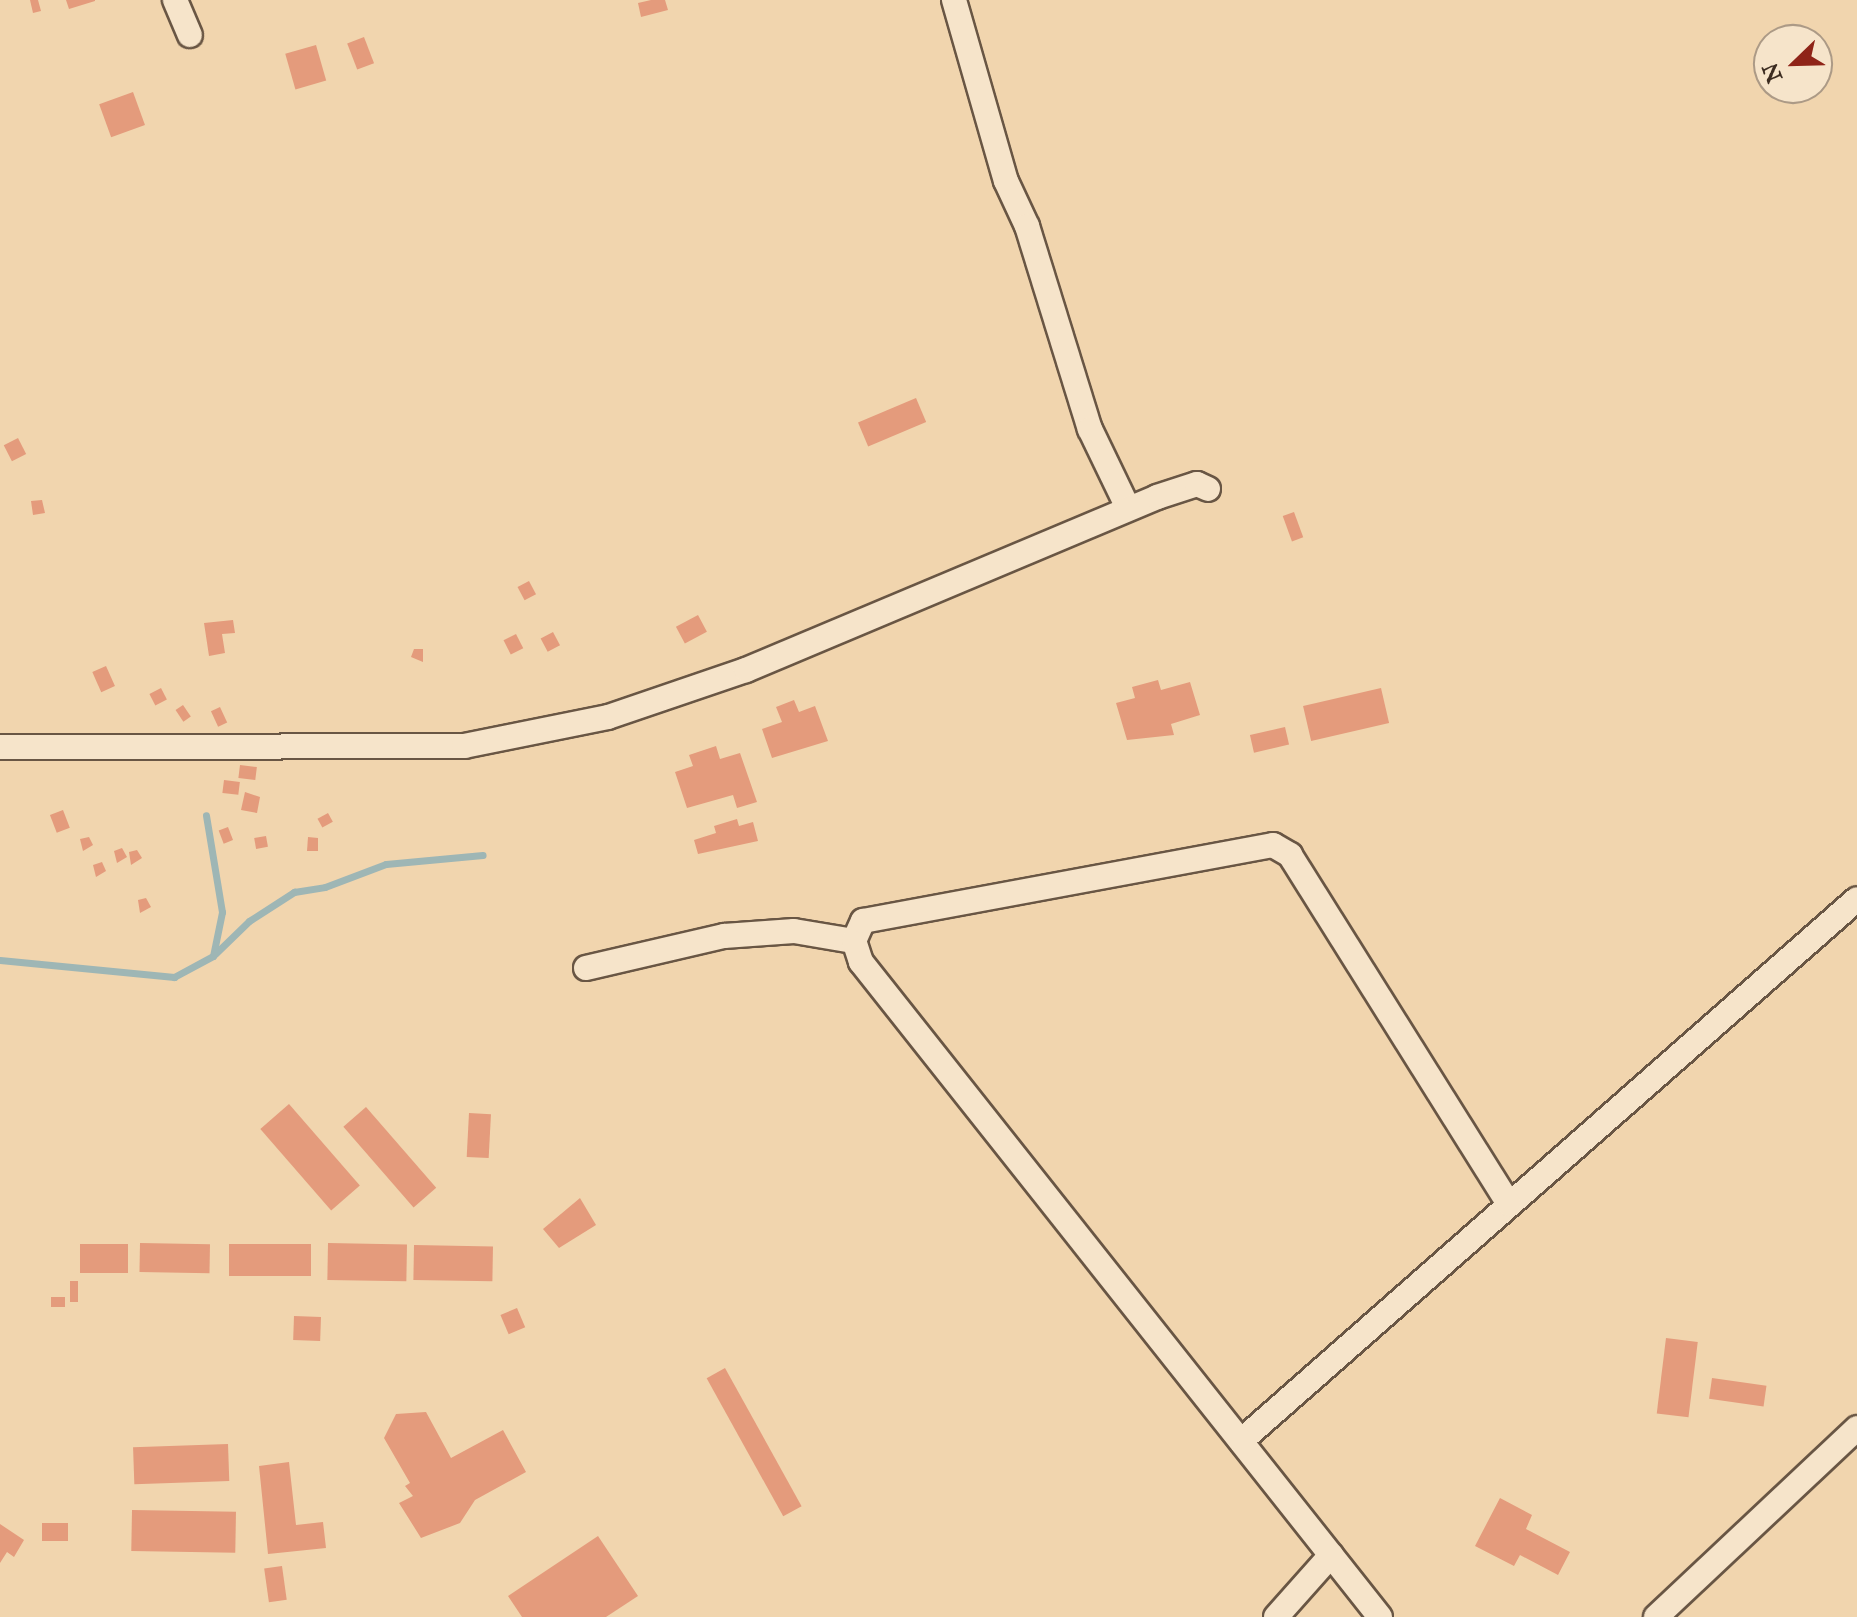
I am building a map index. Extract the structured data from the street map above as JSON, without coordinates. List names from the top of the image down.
{
  "north": "bottom left"
}
